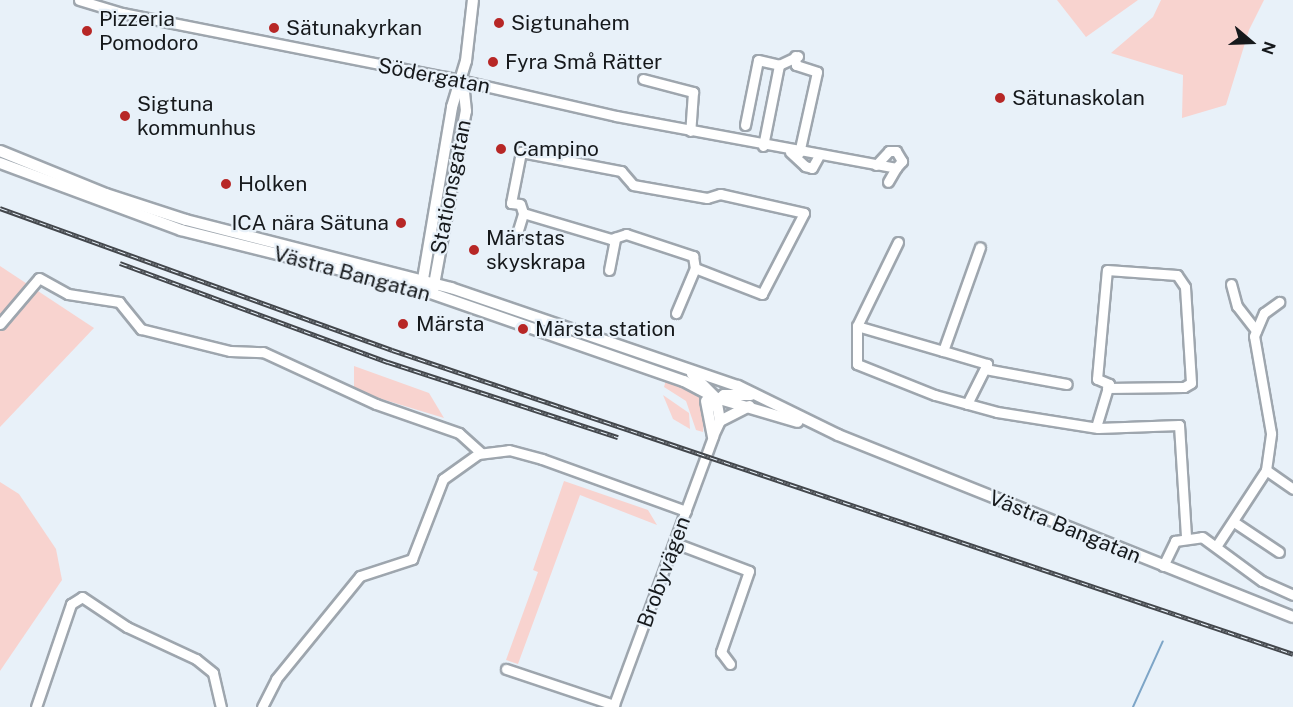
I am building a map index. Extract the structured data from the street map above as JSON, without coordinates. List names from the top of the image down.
{
  "streets": {
    "street": [
      "Södergatan",
      "Stationsgatan",
      "Västra Bangatan",
      "Brobyvägen"
    ]
  },
  "crossings": [
    ["Södergatan", "Stationsgatan"],
    ["Stationsgatan", "Västra Bangatan"],
    ["Västra Bangatan", "Brobyvägen"]
  ],
  "places": [
    "Sigtunahem",
    "Sätunakyrkan",
    "Pizzeria Pomodoro",
    "Fyra Små Rätter",
    "Sätunaskolan",
    "Sigtuna kommunhus",
    "Campino",
    "Holken",
    "ICA nära Sätuna",
    "Märstas skyskrapa",
    "Märsta",
    "Märsta station"
  ],
  "north": "right"
}
